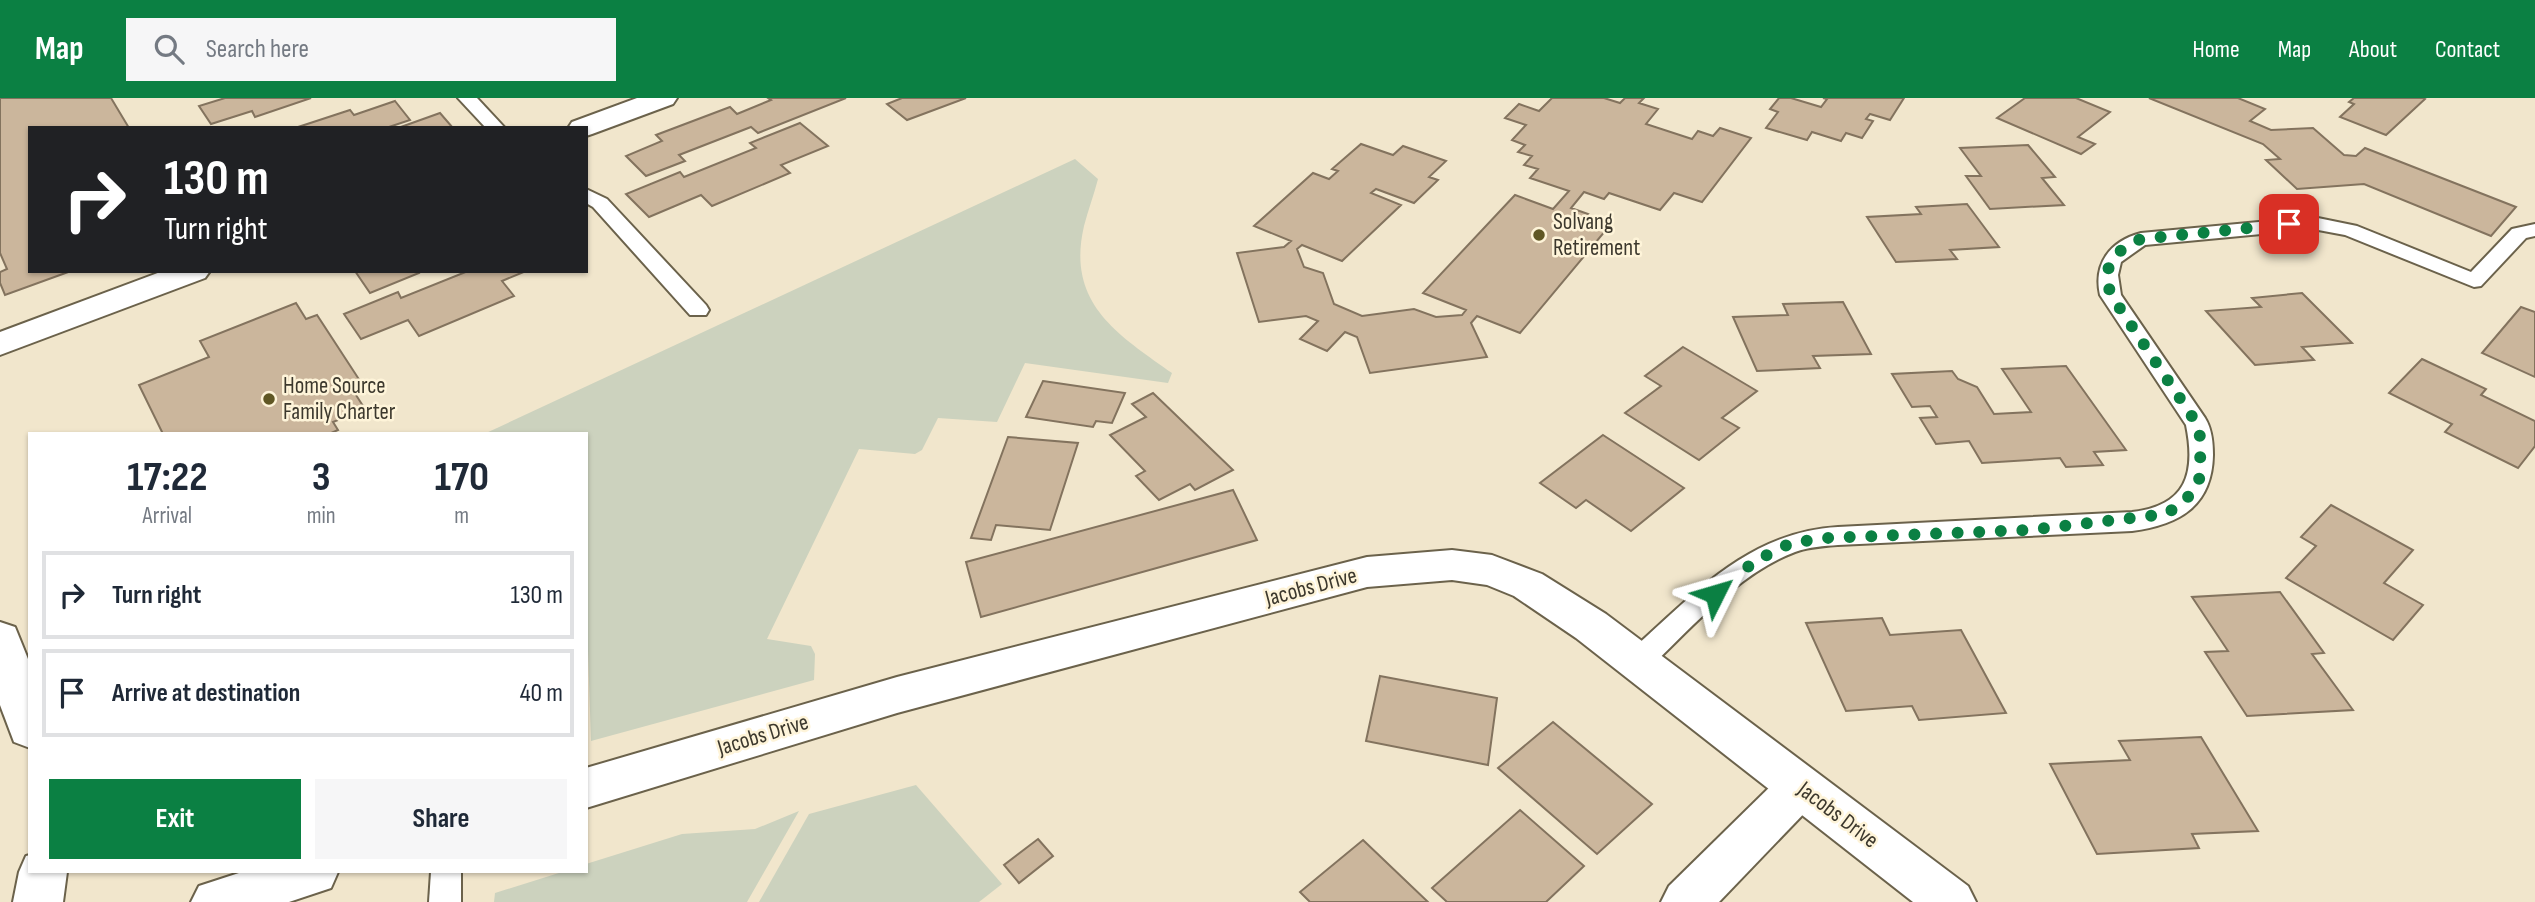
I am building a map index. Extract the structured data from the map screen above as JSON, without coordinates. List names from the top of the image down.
{
  "streets": {
    "street": ["Jacobs Drive"]
  },
  "places": ["Solvang Retirement", "Home Source Family Charter"],
  "page": {
    "header": "Map",
    "search": "Search here",
    "nav": [
      "Home",
      "Map",
      "About",
      "Contact"
    ],
    "turn": ["130 m", "Turn right"],
    "eta": [
      "17:22",
      "Arrival",
      "3",
      "min",
      "170",
      "m"
    ],
    "list": [
      {
        "name": "Turn right",
        "value": "130 m"
      },
      {
        "name": "Arrive at destination",
        "value": "40 m"
      }
    ],
    "buttons": ["Exit", "Share"]
  }
}
